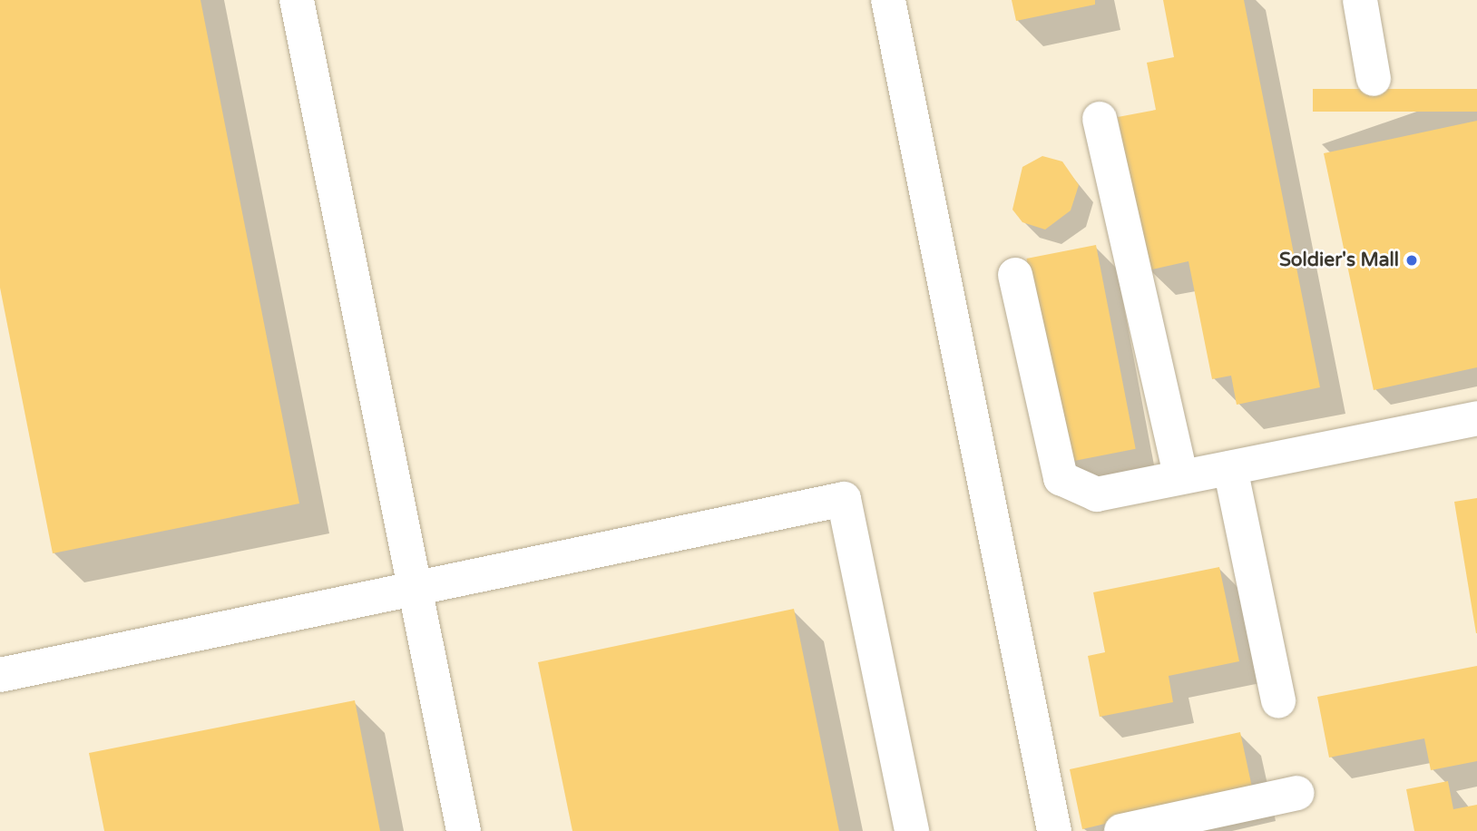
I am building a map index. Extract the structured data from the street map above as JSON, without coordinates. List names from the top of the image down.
{
  "places": ["Soldier's Mall"]
}
